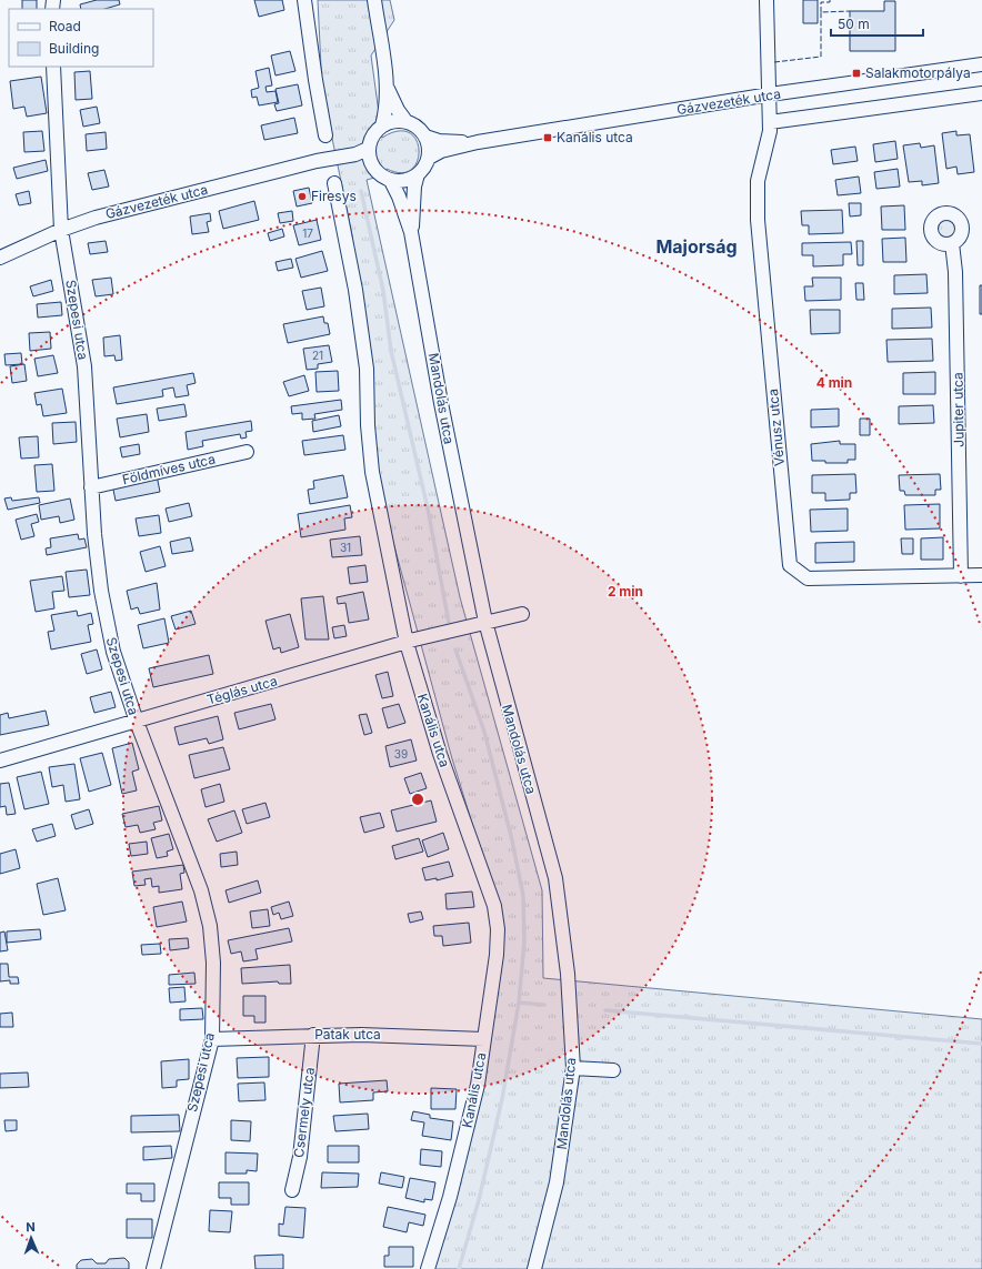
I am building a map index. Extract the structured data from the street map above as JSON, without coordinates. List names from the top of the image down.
{
  "streets": {
    "street": [
      "Gázvezeték utca",
      "Szepesi utca",
      "Mandolás utca",
      "Jupiter utca",
      "Vénusz utca",
      "Földmíves utca",
      "Téglás utca",
      "Kanális utca",
      "Patak utca",
      "Csermely utca"
    ]
  },
  "crossings": [
    ["Gázvezeték utca", "Szepesi utca"],
    ["Gázvezeték utca", "Mandolás utca"],
    ["Gázvezeték utca", "Vénusz utca"],
    ["Szepesi utca", "Földmíves utca"],
    ["Szepesi utca", "Téglás utca"],
    ["Szepesi utca", "Patak utca"],
    ["Mandolás utca", "Téglás utca"],
    ["Jupiter utca", "Vénusz utca"],
    ["Téglás utca", "Kanális utca"],
    ["Kanális utca", "Patak utca"],
    ["Patak utca", "Csermely utca"]
  ],
  "districts": ["Majorság"],
  "places": {
    "transit": ["Salakmotorpálya", "Kanális utca"],
    "other": ["Firesys"]
  },
  "house_numbers": [
    "17",
    "21",
    "31",
    "39"
  ],
  "legend": ["Road", "Building"],
  "scale_bar": "50 m",
  "north": "top",
  "rings": ["4 min", "2 min"]
}
